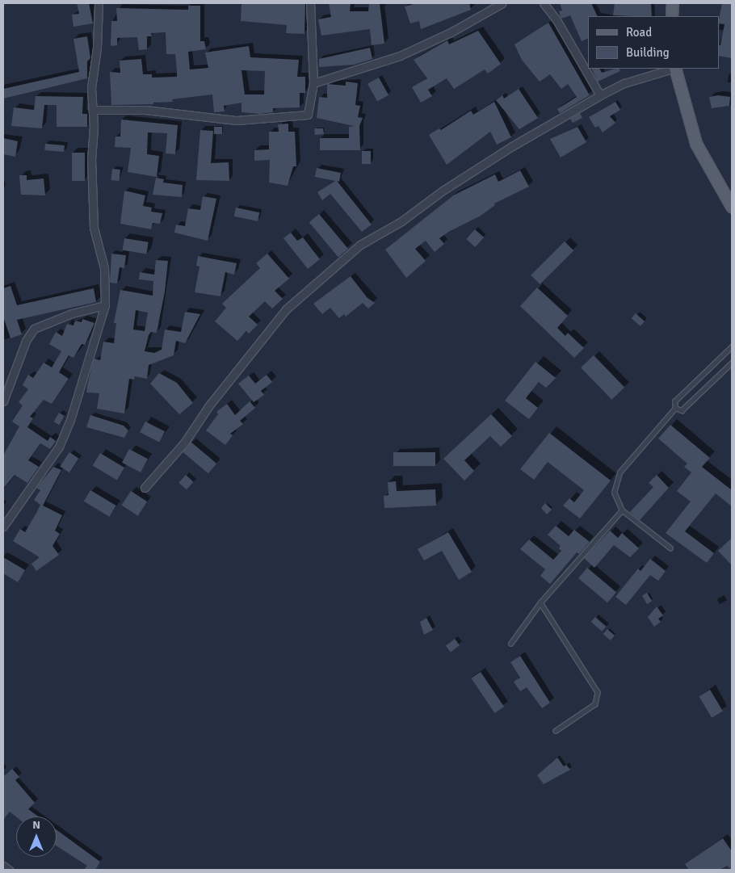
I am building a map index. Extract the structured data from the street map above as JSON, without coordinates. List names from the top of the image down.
{
  "legend": ["Road", "Building"],
  "north": "top"
}
